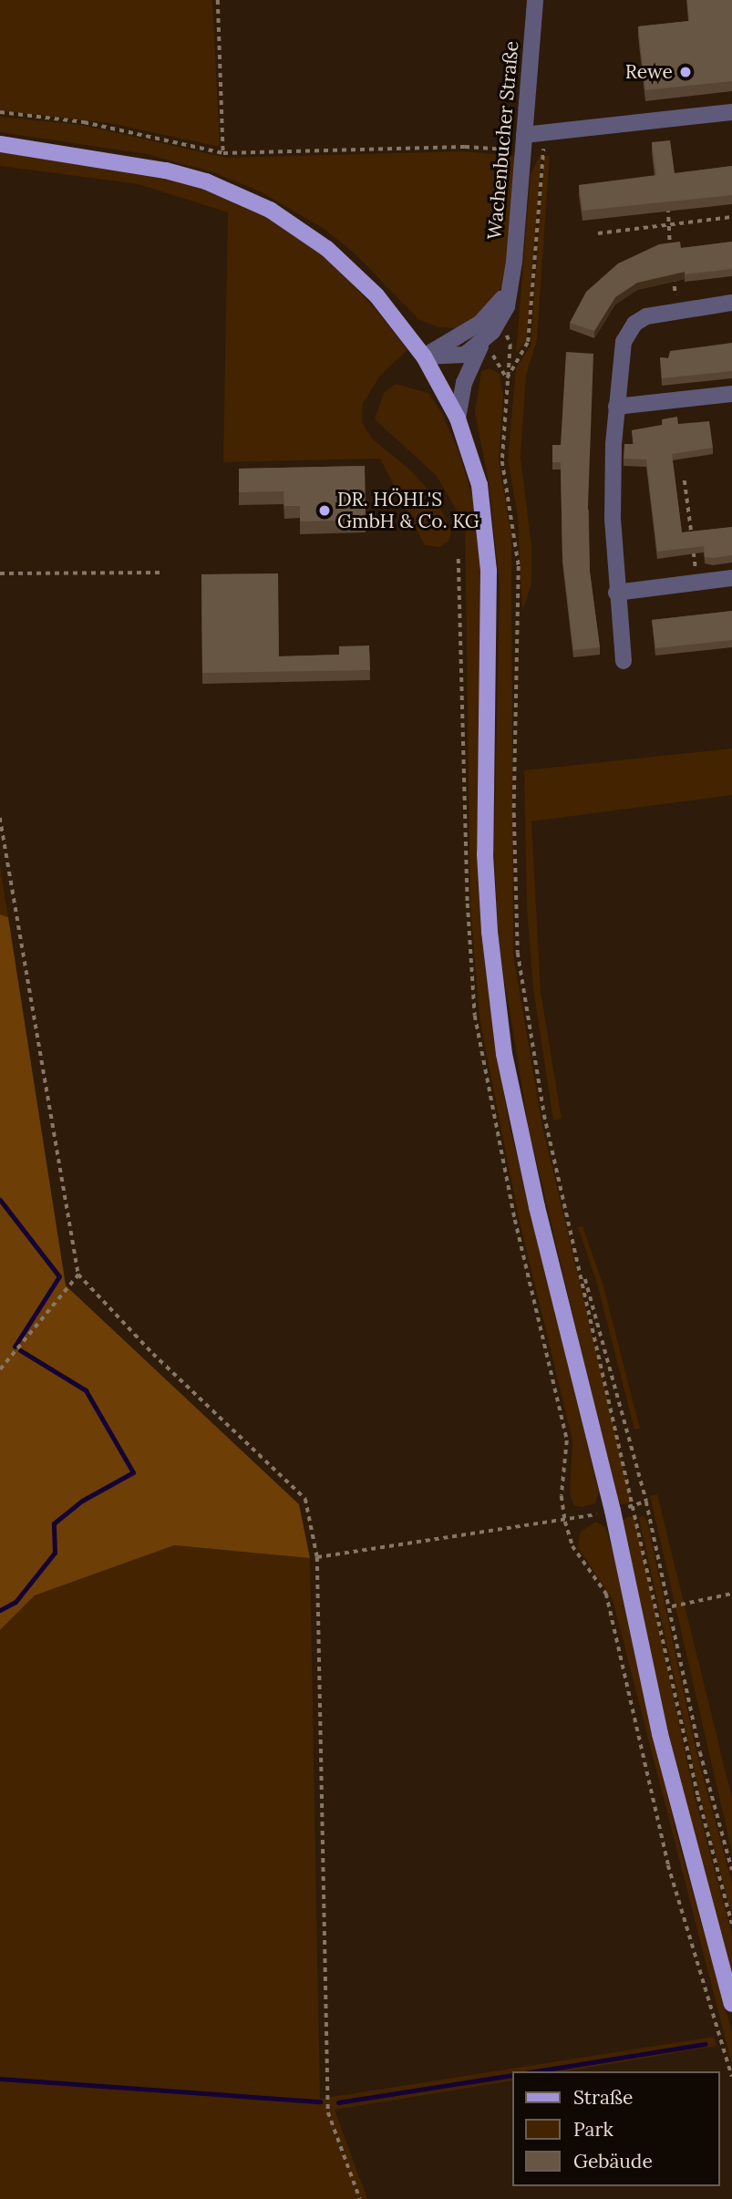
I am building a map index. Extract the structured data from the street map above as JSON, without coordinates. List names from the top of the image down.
{
  "streets": {
    "street": ["Wachenbucher Straße"]
  },
  "places": ["Rewe", "DR. HÖHL'S GmbH & Co. KG"],
  "legend": ["Straße", "Park", "Gebäude"]
}
